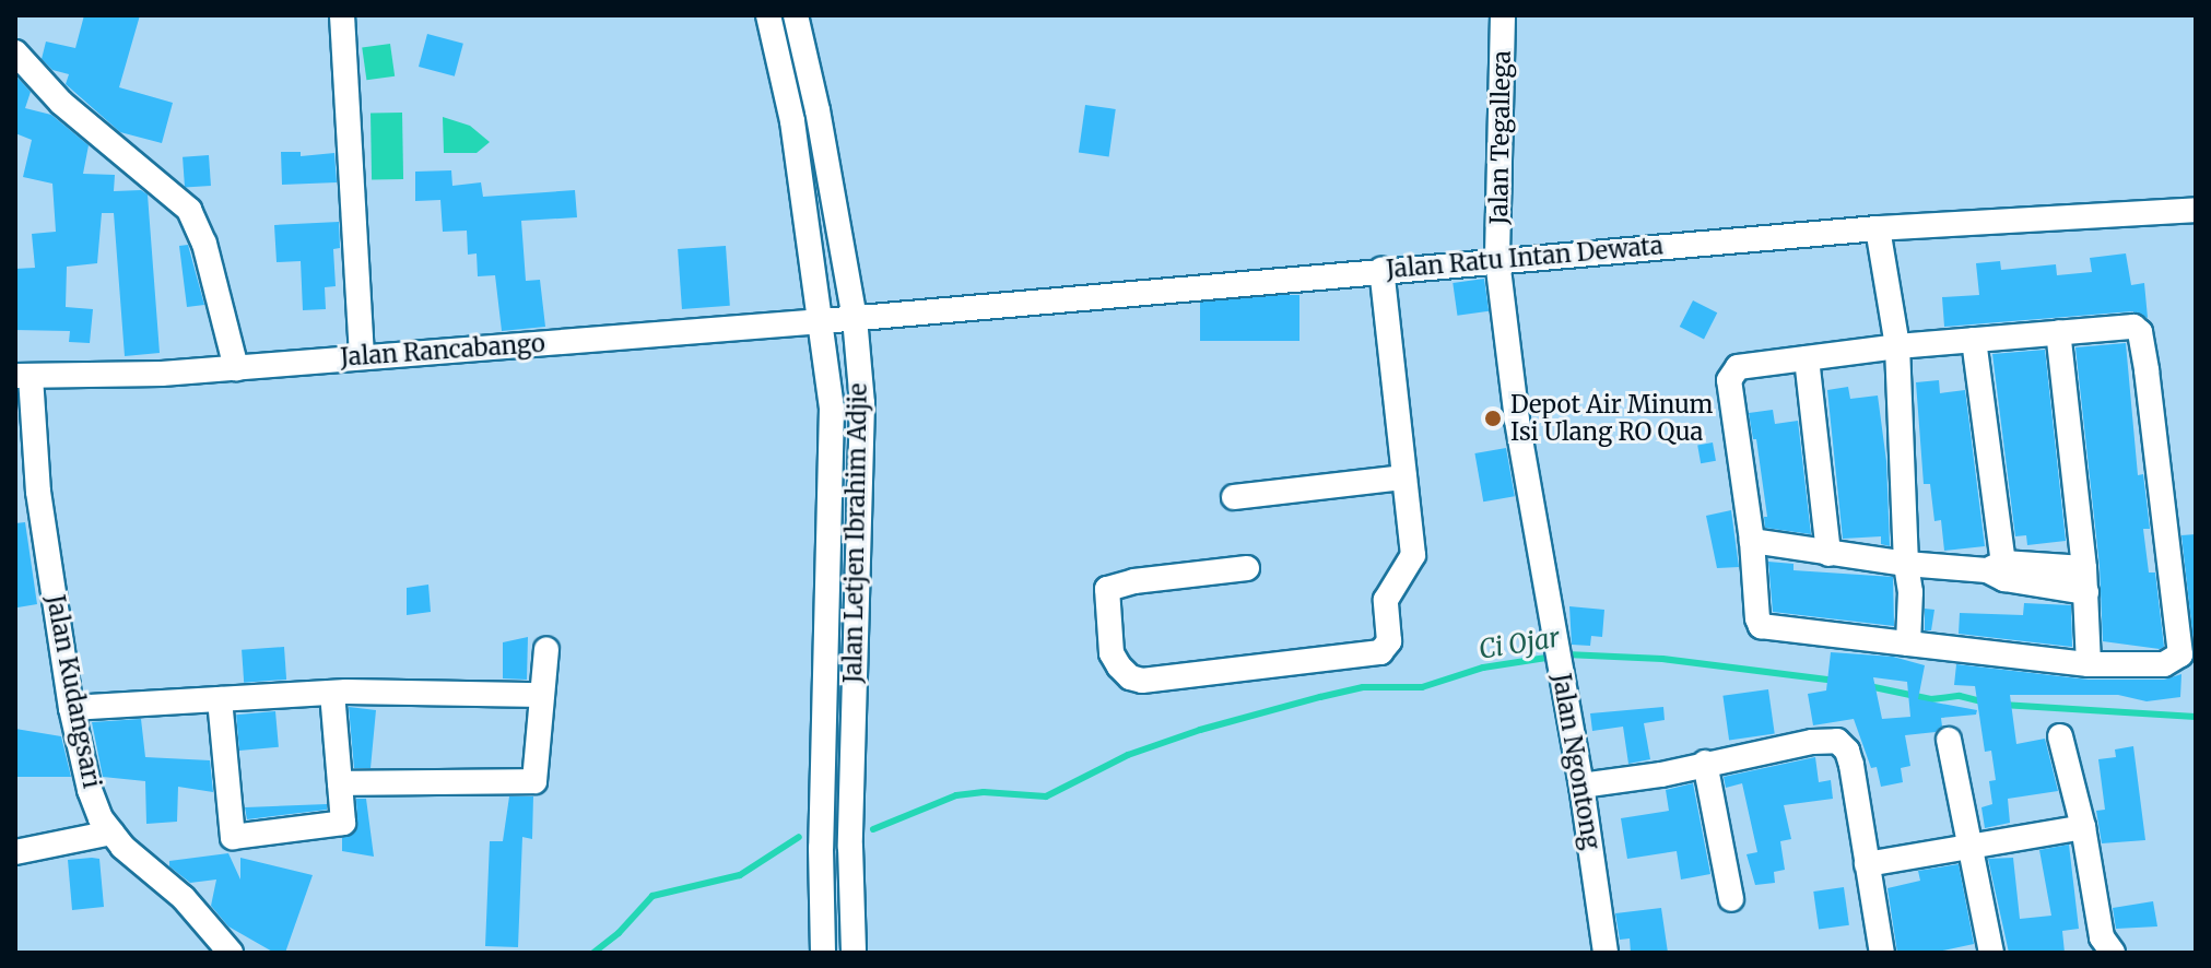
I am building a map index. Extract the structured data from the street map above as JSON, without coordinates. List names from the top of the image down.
{
  "streets": {
    "street": [
      "Jalan Tegallega",
      "Jalan Ratu Intan Dewata",
      "Jalan Rancabango",
      "Jalan Letjen Ibrahim Adjie",
      "Jalan Kudangsari",
      "Jalan Ngontong"
    ]
  },
  "crossings": [
    ["Jalan Tegallega", "Jalan Ratu Intan Dewata"],
    ["Jalan Tegallega", "Jalan Ngontong"],
    ["Jalan Ratu Intan Dewata", "Jalan Rancabango"],
    ["Jalan Ratu Intan Dewata", "Jalan Letjen Ibrahim Adjie"],
    ["Jalan Ratu Intan Dewata", "Jalan Ngontong"],
    ["Jalan Rancabango", "Jalan Letjen Ibrahim Adjie"],
    ["Jalan Rancabango", "Jalan Kudangsari"]
  ],
  "water": ["Ci Ojar"],
  "places": ["Depot Air Minum Isi Ulang RO Qua"]
}
